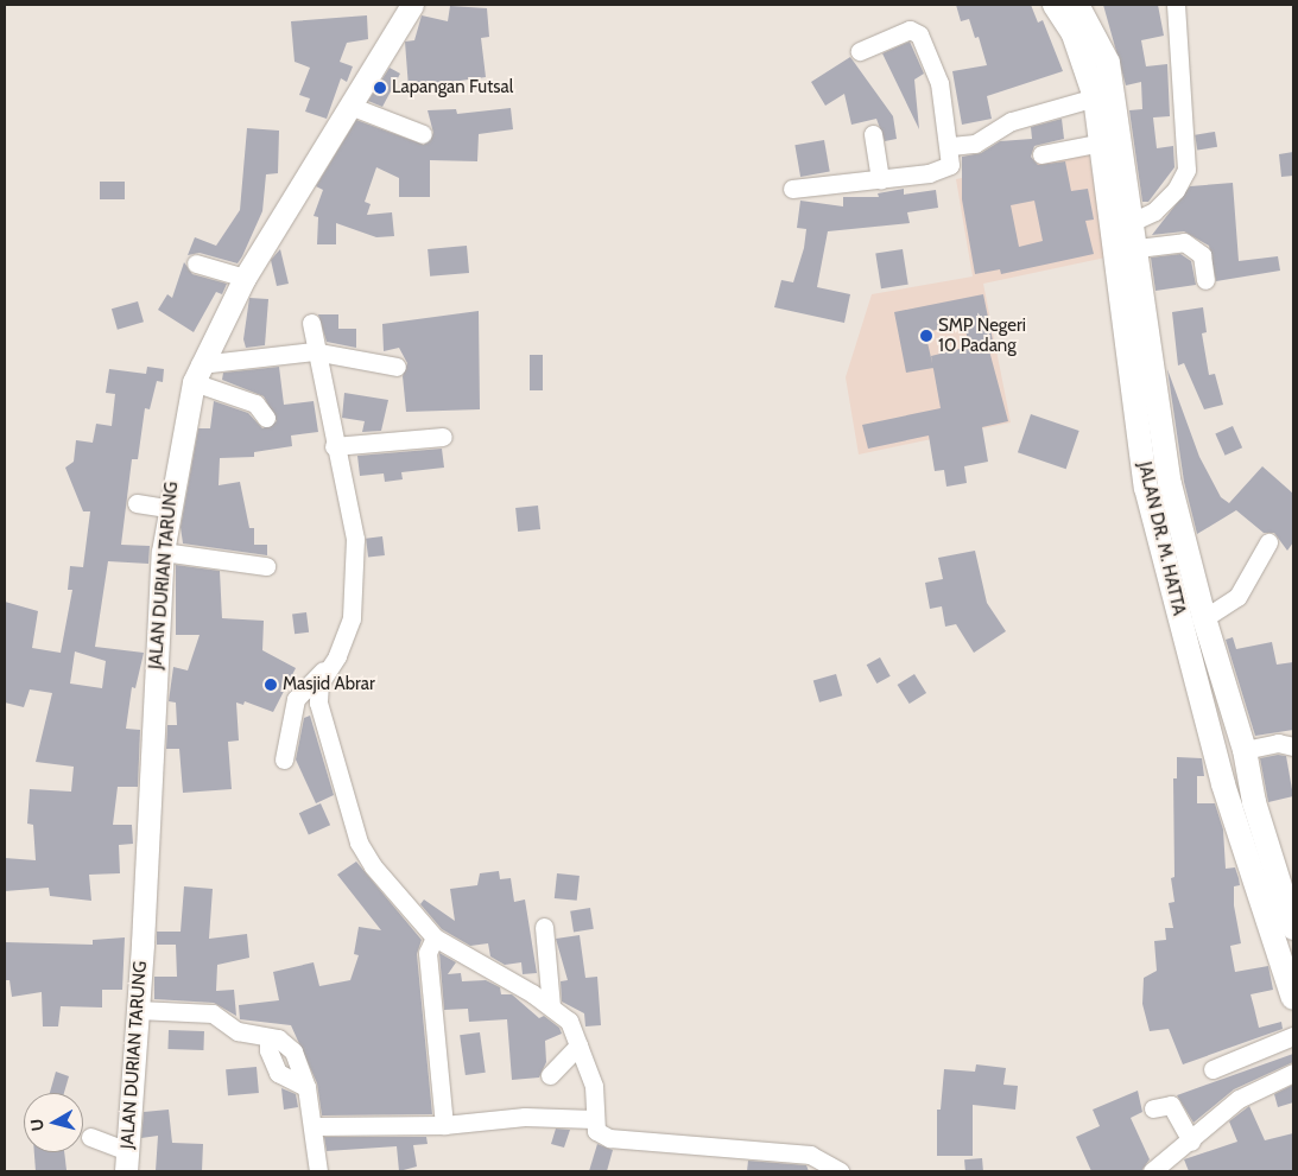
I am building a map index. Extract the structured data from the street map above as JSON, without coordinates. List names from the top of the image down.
{
  "streets": {
    "main road": ["JALAN DR. M. HATTA"],
    "street": ["JALAN DURIAN TARUNG"]
  },
  "places": ["Lapangan Futsal", "SMP Negeri 10 Padang", "Masjid Abrar"],
  "north": "left"
}
